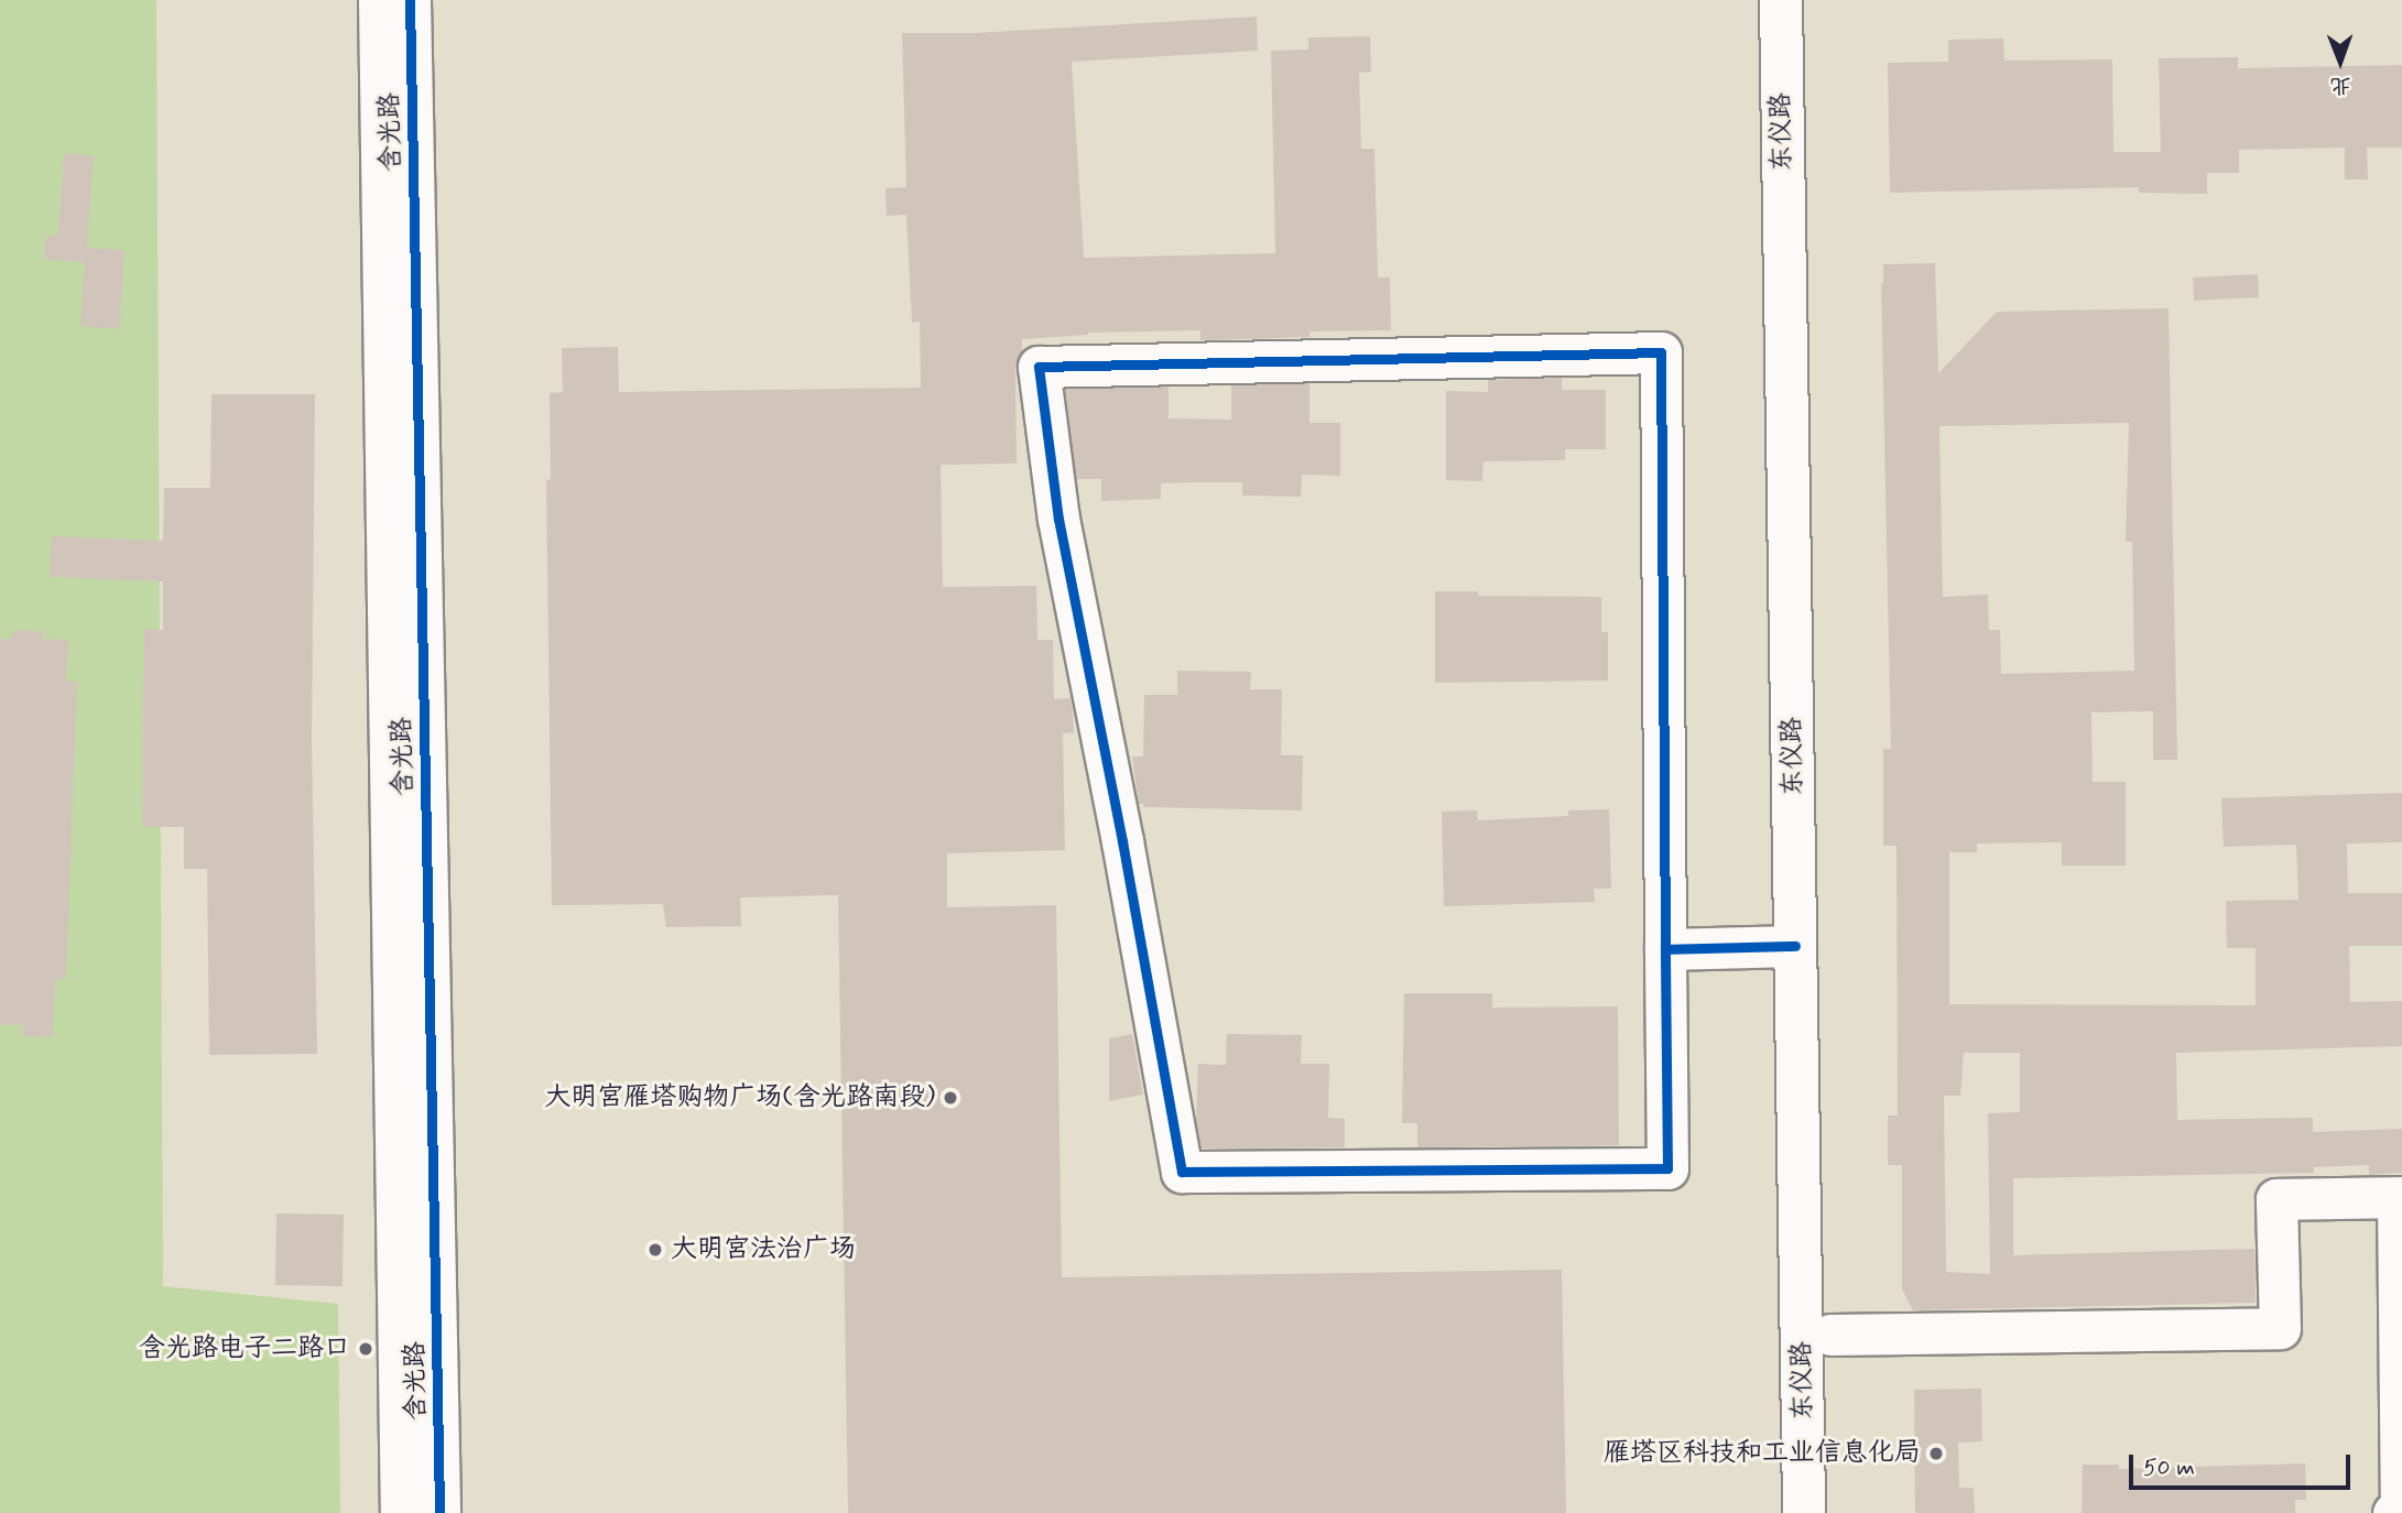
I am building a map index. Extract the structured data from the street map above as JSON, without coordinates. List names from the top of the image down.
{
  "streets": {
    "main road": ["东仪路"],
    "street": ["含光路"]
  },
  "places": [
    "大明宫雁塔购物广场(含光路南段)",
    "大明宫法治广场",
    "含光路电子二路口",
    "雁塔区科技和工业信息化局"
  ],
  "scale_bar": "50 m",
  "north": "bottom"
}
